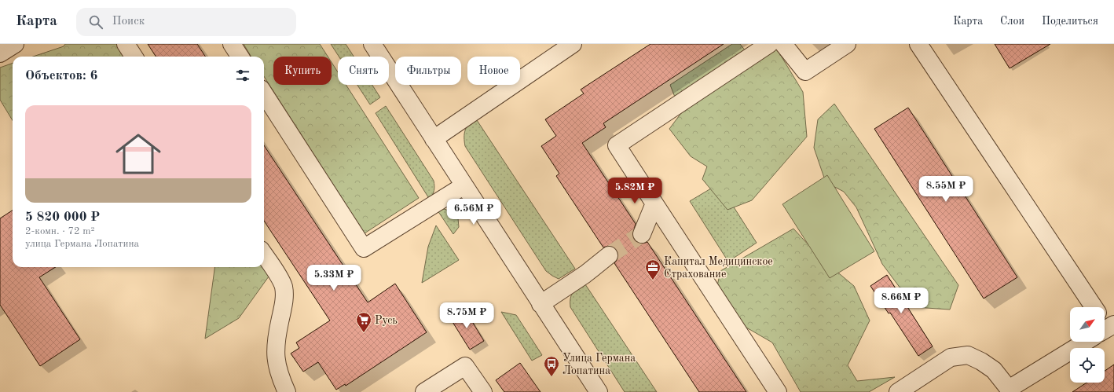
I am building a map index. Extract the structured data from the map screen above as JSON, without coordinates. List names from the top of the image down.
{
  "places": {
    "office": ["Капитал Медицинское Страхование"],
    "supermarket": ["Русь"],
    "bus stop": ["Улица Германа Лопатина"]
  },
  "north": "top right",
  "page": {
    "header": "Карта",
    "search": "Поиск",
    "nav": ["Карта", "Слои", "Поделиться"],
    "chip": [
      "Купить",
      "Снять",
      "Фильтры",
      "Новое"
    ],
    "heading": "Объектов: 6",
    "list": [
      {
        "name": "5 820 000 ₽",
        "note": "2-комн. · 72 m² · улица Германа Лопатина"
      }
    ],
    "price": [
      "8.55M ₽",
      "5.82M ₽",
      "6.56M ₽",
      "5.33M ₽",
      "8.66M ₽",
      "8.75M ₽"
    ]
  }
}
